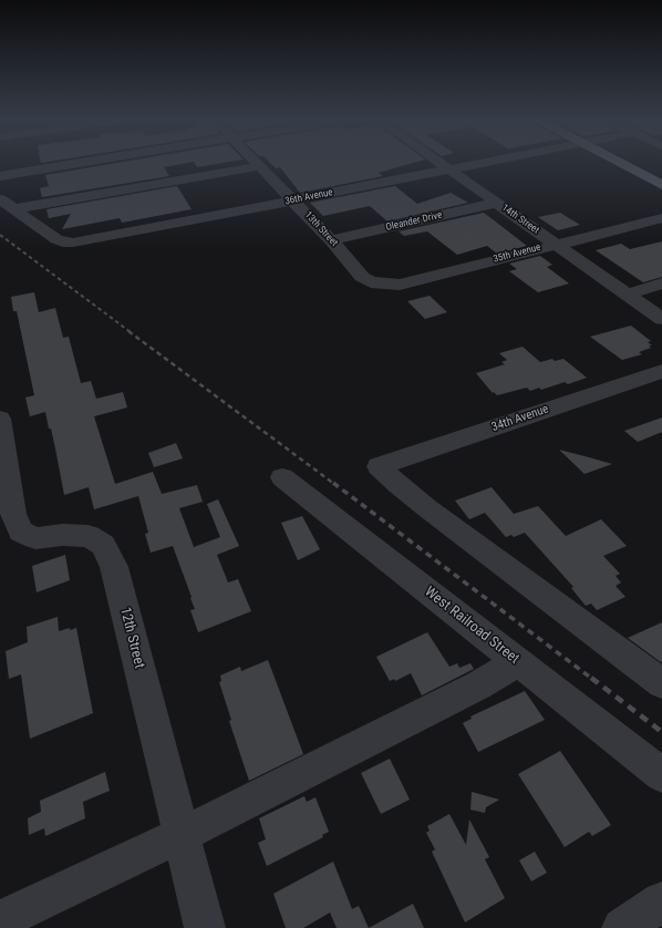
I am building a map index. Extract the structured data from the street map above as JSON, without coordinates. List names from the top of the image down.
{
  "streets": {
    "street": [
      "36th Avenue",
      "14th Street",
      "Oleander Drive",
      "13th Street",
      "35th Avenue",
      "34th Avenue",
      "West Railroad Street",
      "12th Street"
    ]
  },
  "crossings": [
    ["36th Avenue", "14th Street"],
    ["36th Avenue", "13th Street"],
    ["14th Street", "Oleander Drive"],
    ["14th Street", "35th Avenue"],
    ["Oleander Drive", "13th Street"],
    ["13th Street", "35th Avenue"]
  ]
}
